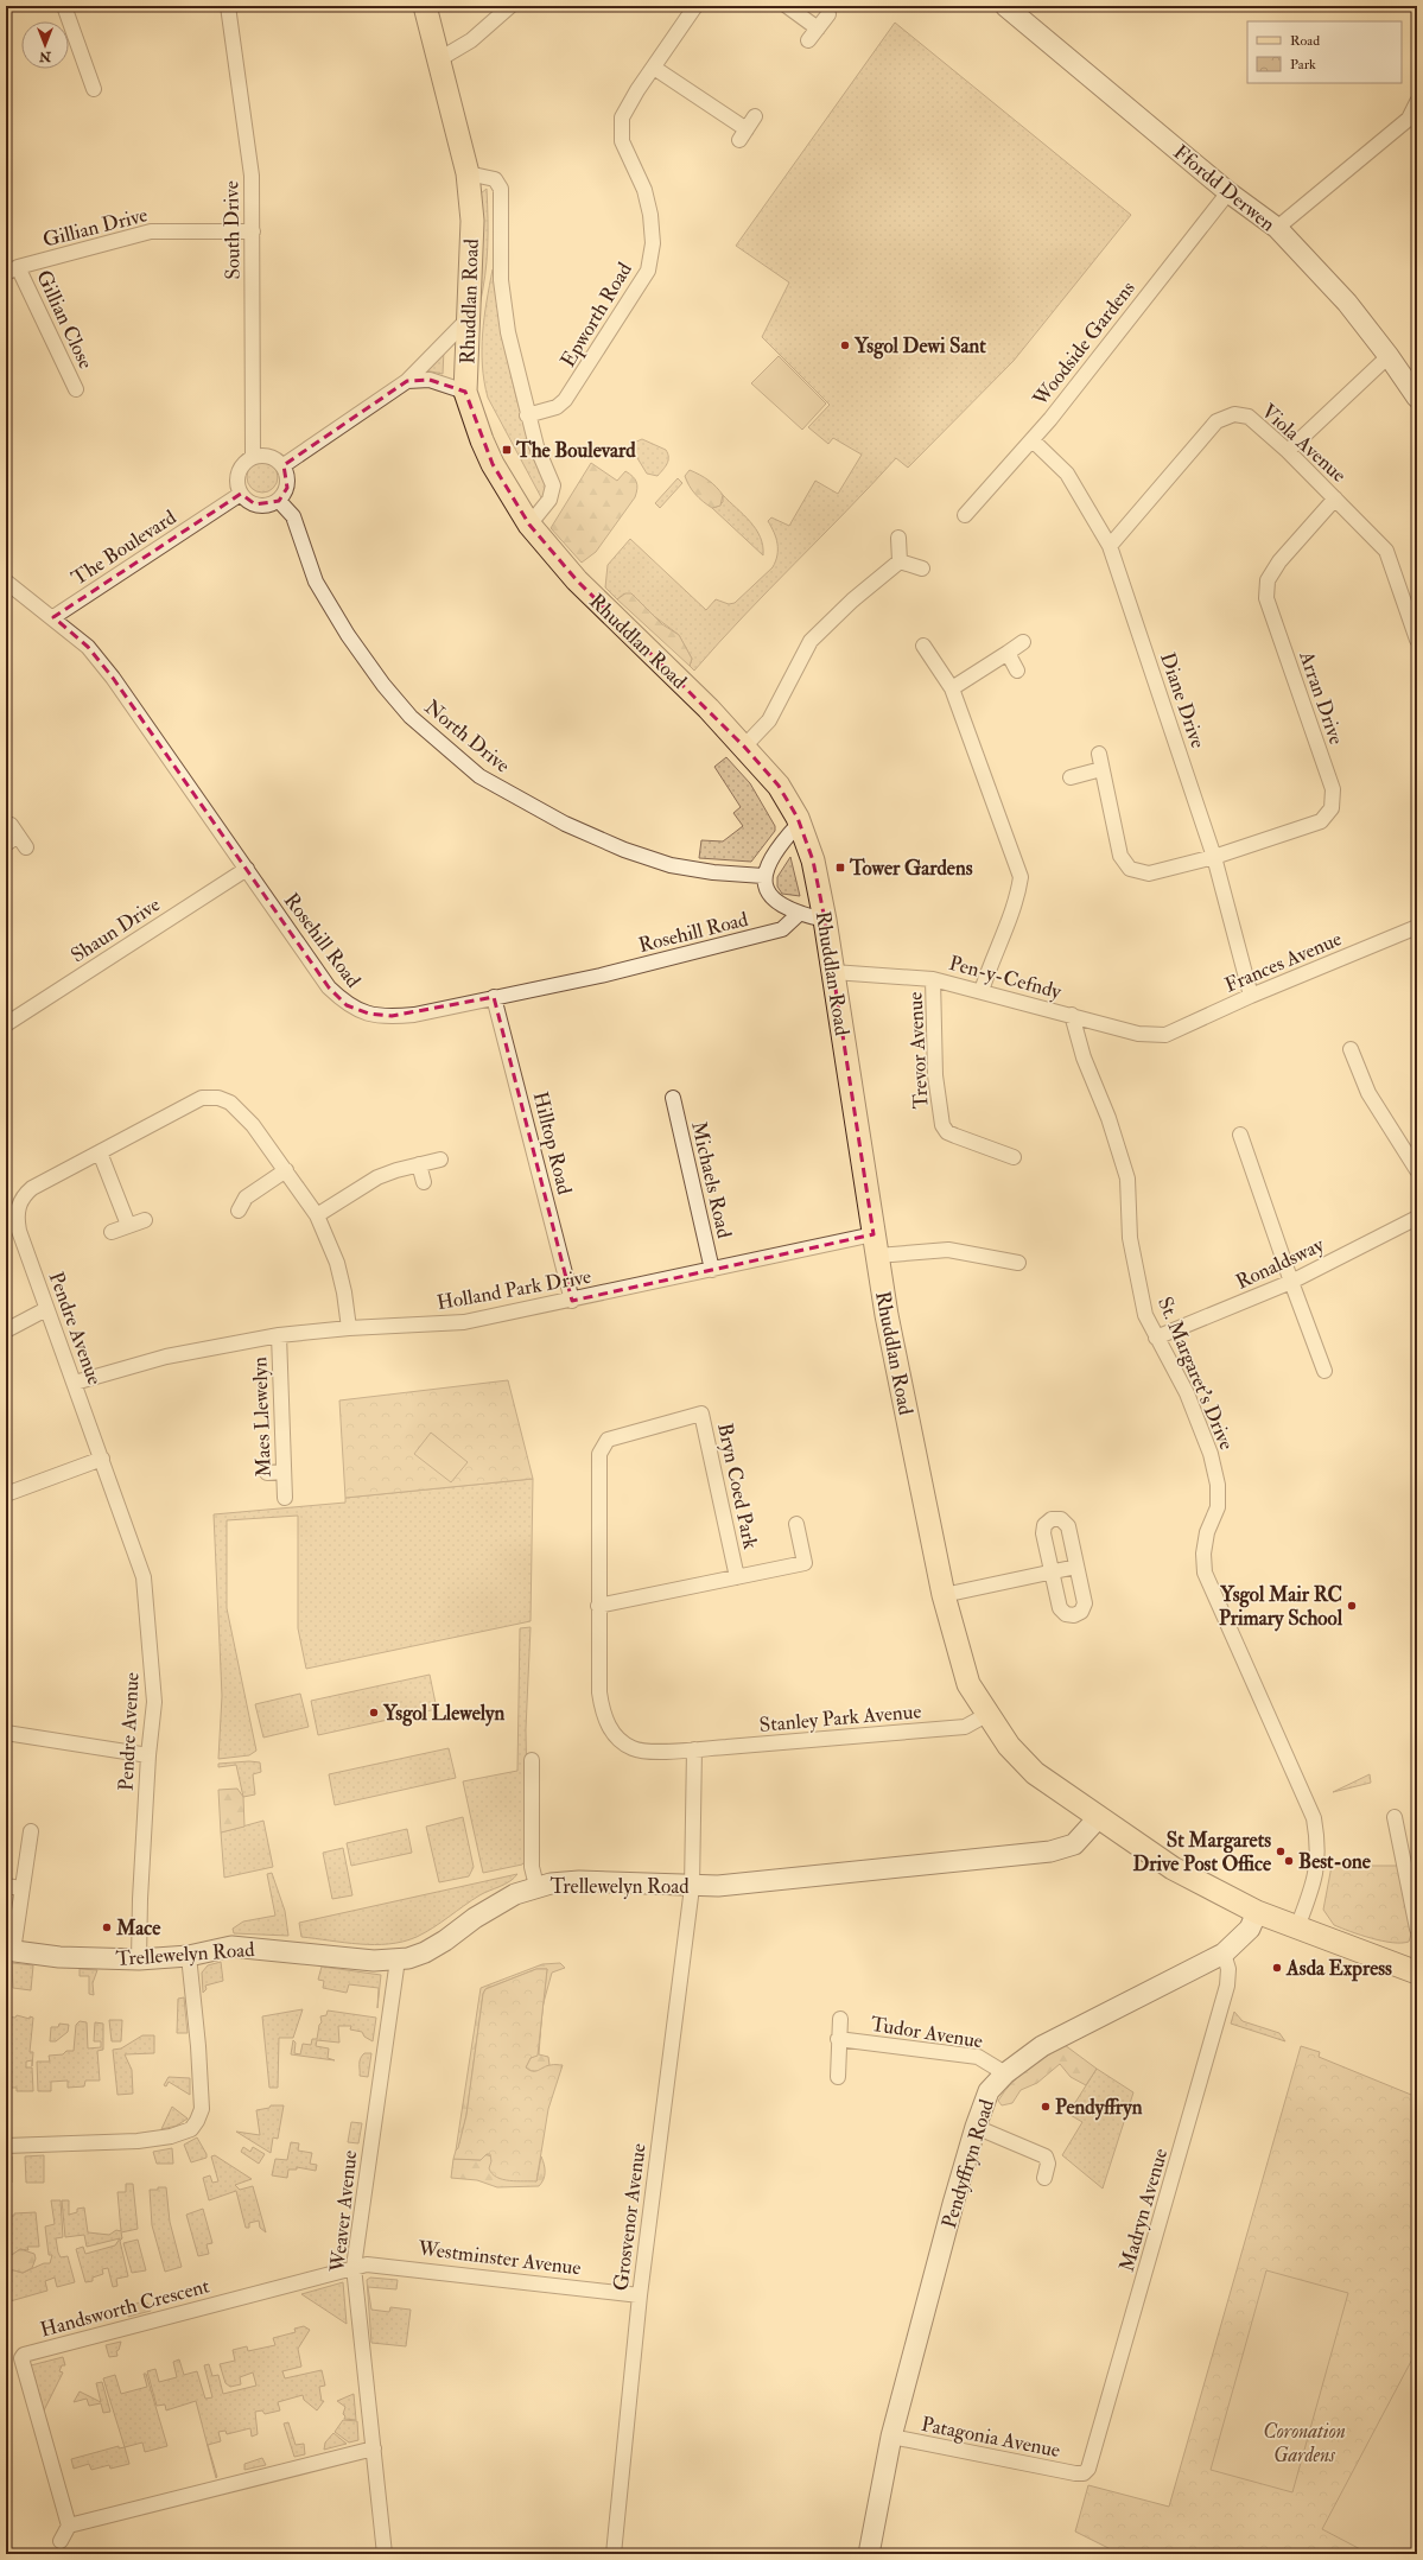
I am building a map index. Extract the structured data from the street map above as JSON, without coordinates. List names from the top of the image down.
{
  "streets": {
    "main road": ["Rhuddlan Road"],
    "street": [
      "Ffordd Derwen",
      "Gillian Drive",
      "South Drive",
      "Epworth Road",
      "Gillian Close",
      "Woodside Gardens",
      "Viola Avenue",
      "The Boulevard",
      "Arran Drive",
      "Diane Drive",
      "North Drive",
      "Shaun Drive",
      "Rosehill Road",
      "Frances Avenue",
      "Pen-y-Cefndy",
      "Trevor Avenue",
      "Hilltop Road",
      "Michaels Road",
      "Ronaldsway",
      "Holland Park Drive",
      "Pendre Avenue",
      "St. Margaret's Drive",
      "Maes Llewelyn",
      "Bryn Coed Park",
      "Stanley Park Avenue",
      "Trellewelyn Road",
      "Tudor Avenue",
      "Pendyffryn Road",
      "Madryn Avenue",
      "Weaver Avenue",
      "Grosvenor Avenue",
      "Westminster Avenue",
      "Handsworth Crescent",
      "Patagonia Avenue"
    ]
  },
  "crossings": [
    ["Ffordd Derwen", "Woodside Gardens"],
    ["Gillian Drive", "South Drive"],
    ["Gillian Drive", "Gillian Close"],
    ["South Drive", "The Boulevard"],
    ["South Drive", "North Drive"],
    ["Rhuddlan Road", "Pen-y-Cefndy"],
    ["Rhuddlan Road", "Holland Park Drive"],
    ["Rhuddlan Road", "St. Margaret's Drive"],
    ["Rhuddlan Road", "Stanley Park Avenue"],
    ["Rhuddlan Road", "Trellewelyn Road"],
    ["Rhuddlan Road", "Pendyffryn Road"],
    ["Woodside Gardens", "Diane Drive"],
    ["Viola Avenue", "Arran Drive"],
    ["Viola Avenue", "Diane Drive"],
    ["The Boulevard", "North Drive"],
    ["The Boulevard", "Rosehill Road"],
    ["Arran Drive", "Diane Drive"],
    ["Diane Drive", "Frances Avenue"],
    ["Shaun Drive", "Rosehill Road"],
    ["Rosehill Road", "Hilltop Road"],
    ["Frances Avenue", "Pen-y-Cefndy"],
    ["Pen-y-Cefndy", "Trevor Avenue"],
    ["Pen-y-Cefndy", "St. Margaret's Drive"],
    ["Hilltop Road", "Holland Park Drive"],
    ["Michaels Road", "Holland Park Drive"],
    ["Ronaldsway", "St. Margaret's Drive"],
    ["Holland Park Drive", "Pendre Avenue"],
    ["Holland Park Drive", "Maes Llewelyn"],
    ["Pendre Avenue", "Trellewelyn Road"],
    ["Bryn Coed Park", "Stanley Park Avenue"],
    ["Bryn Coed Park", "Grosvenor Avenue"],
    ["Stanley Park Avenue", "Grosvenor Avenue"],
    ["Trellewelyn Road", "Weaver Avenue"],
    ["Trellewelyn Road", "Grosvenor Avenue"],
    ["Tudor Avenue", "Pendyffryn Road"],
    ["Pendyffryn Road", "Madryn Avenue"],
    ["Pendyffryn Road", "Patagonia Avenue"],
    ["Madryn Avenue", "Patagonia Avenue"],
    ["Weaver Avenue", "Westminster Avenue"],
    ["Weaver Avenue", "Handsworth Crescent"],
    ["Grosvenor Avenue", "Westminster Avenue"],
    ["Westminster Avenue", "Handsworth Crescent"]
  ],
  "parks": ["Coronation Gardens"],
  "places": {
    "other": [
      "Ysgol Dewi Sant",
      "Ysgol Mair RC Primary School",
      "Ysgol Llewelyn",
      "St Margarets Drive Post Office",
      "Best-one",
      "Mace",
      "Asda Express",
      "Pendyffryn"
    ],
    "transit": ["The Boulevard", "Tower Gardens"]
  },
  "legend": ["Road", "Park"],
  "north": "bottom"
}
